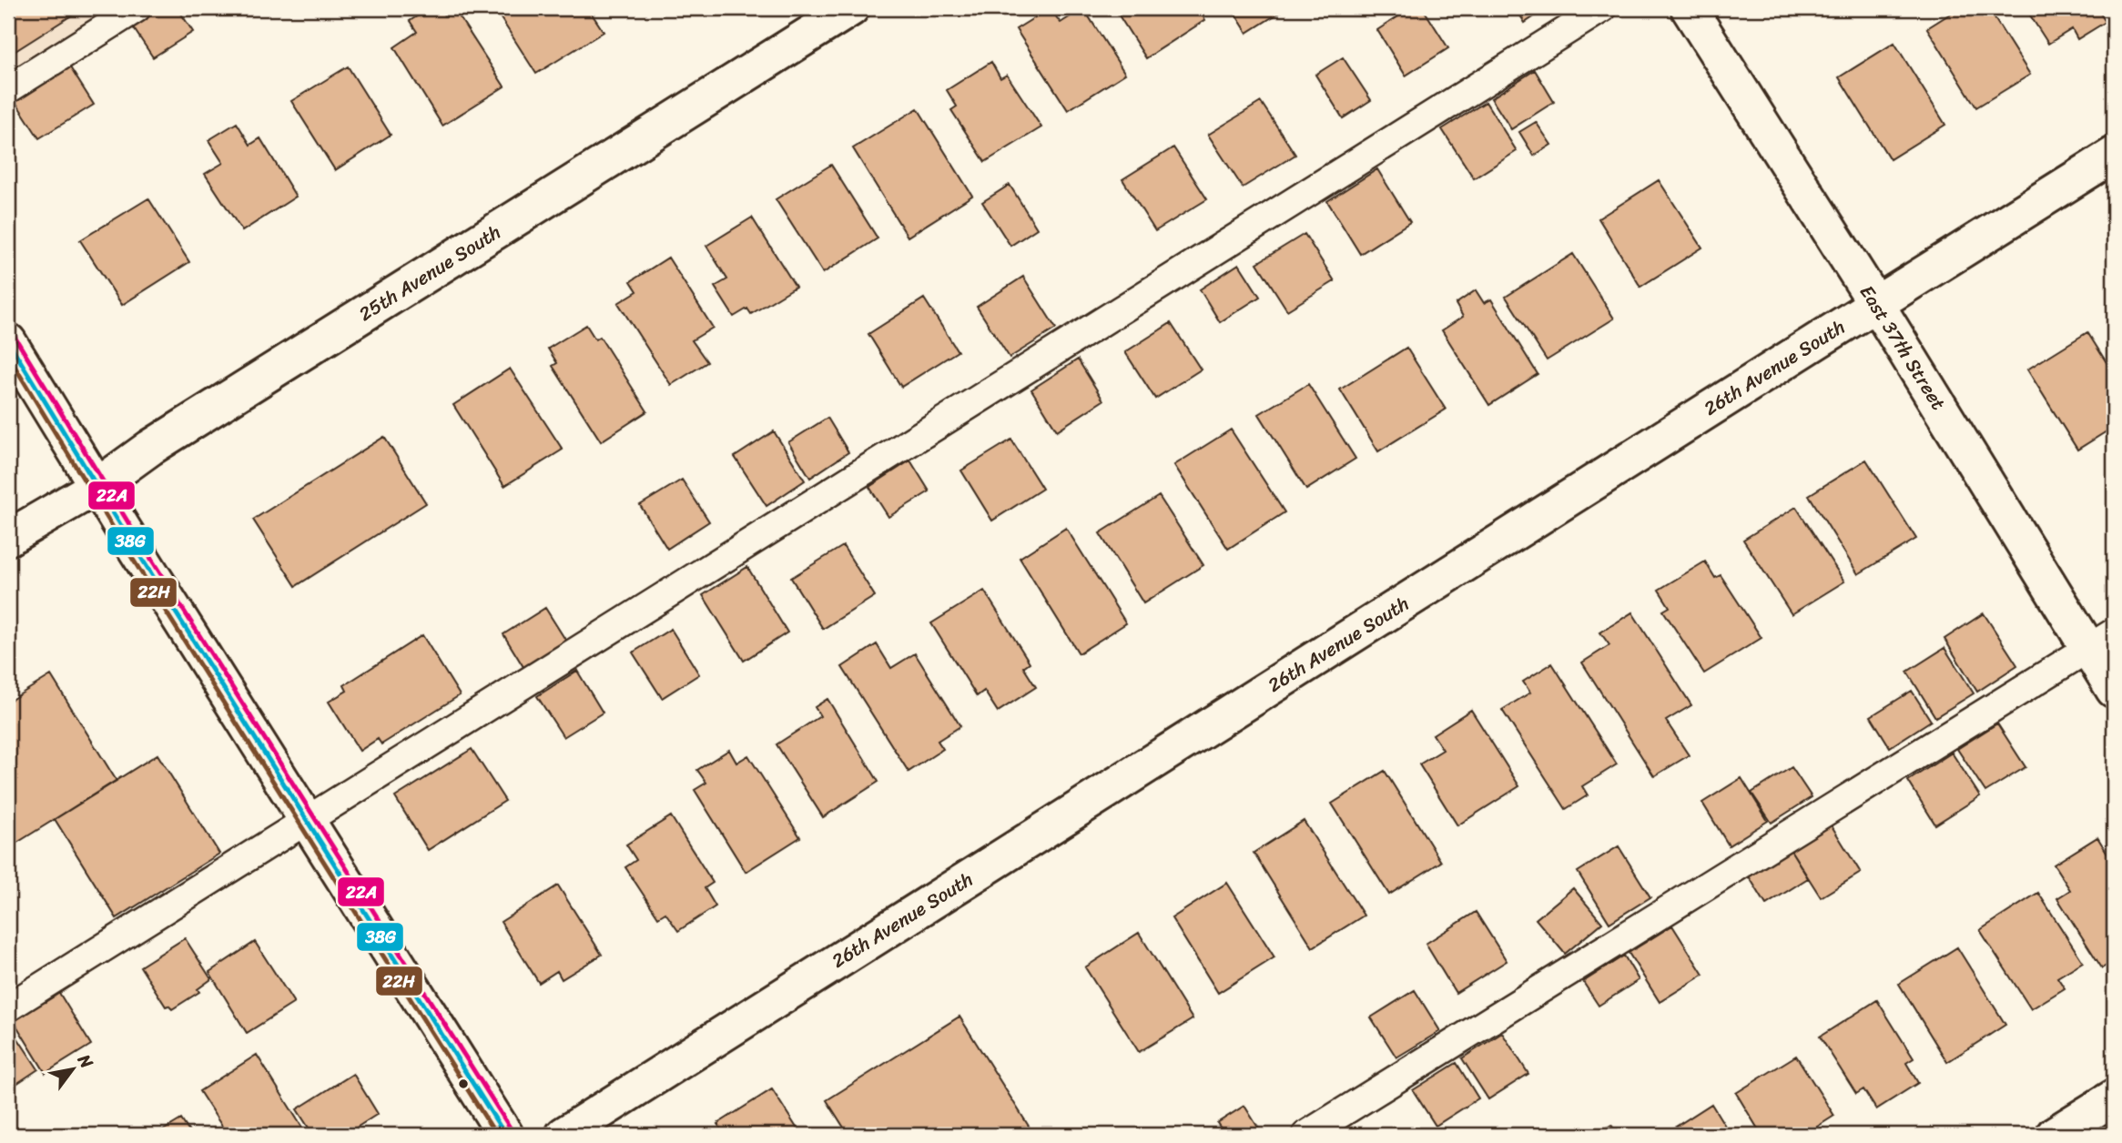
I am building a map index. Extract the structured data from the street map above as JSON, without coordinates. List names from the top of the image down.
{
  "streets": {
    "street": ["25th Avenue South", "East 37th Street", "26th Avenue South"]
  },
  "crossings": [
    ["East 37th Street", "26th Avenue South"]
  ],
  "lines": ["transit line 22A", "transit line 38G", "transit line 22H"],
  "north": "top right"
}
